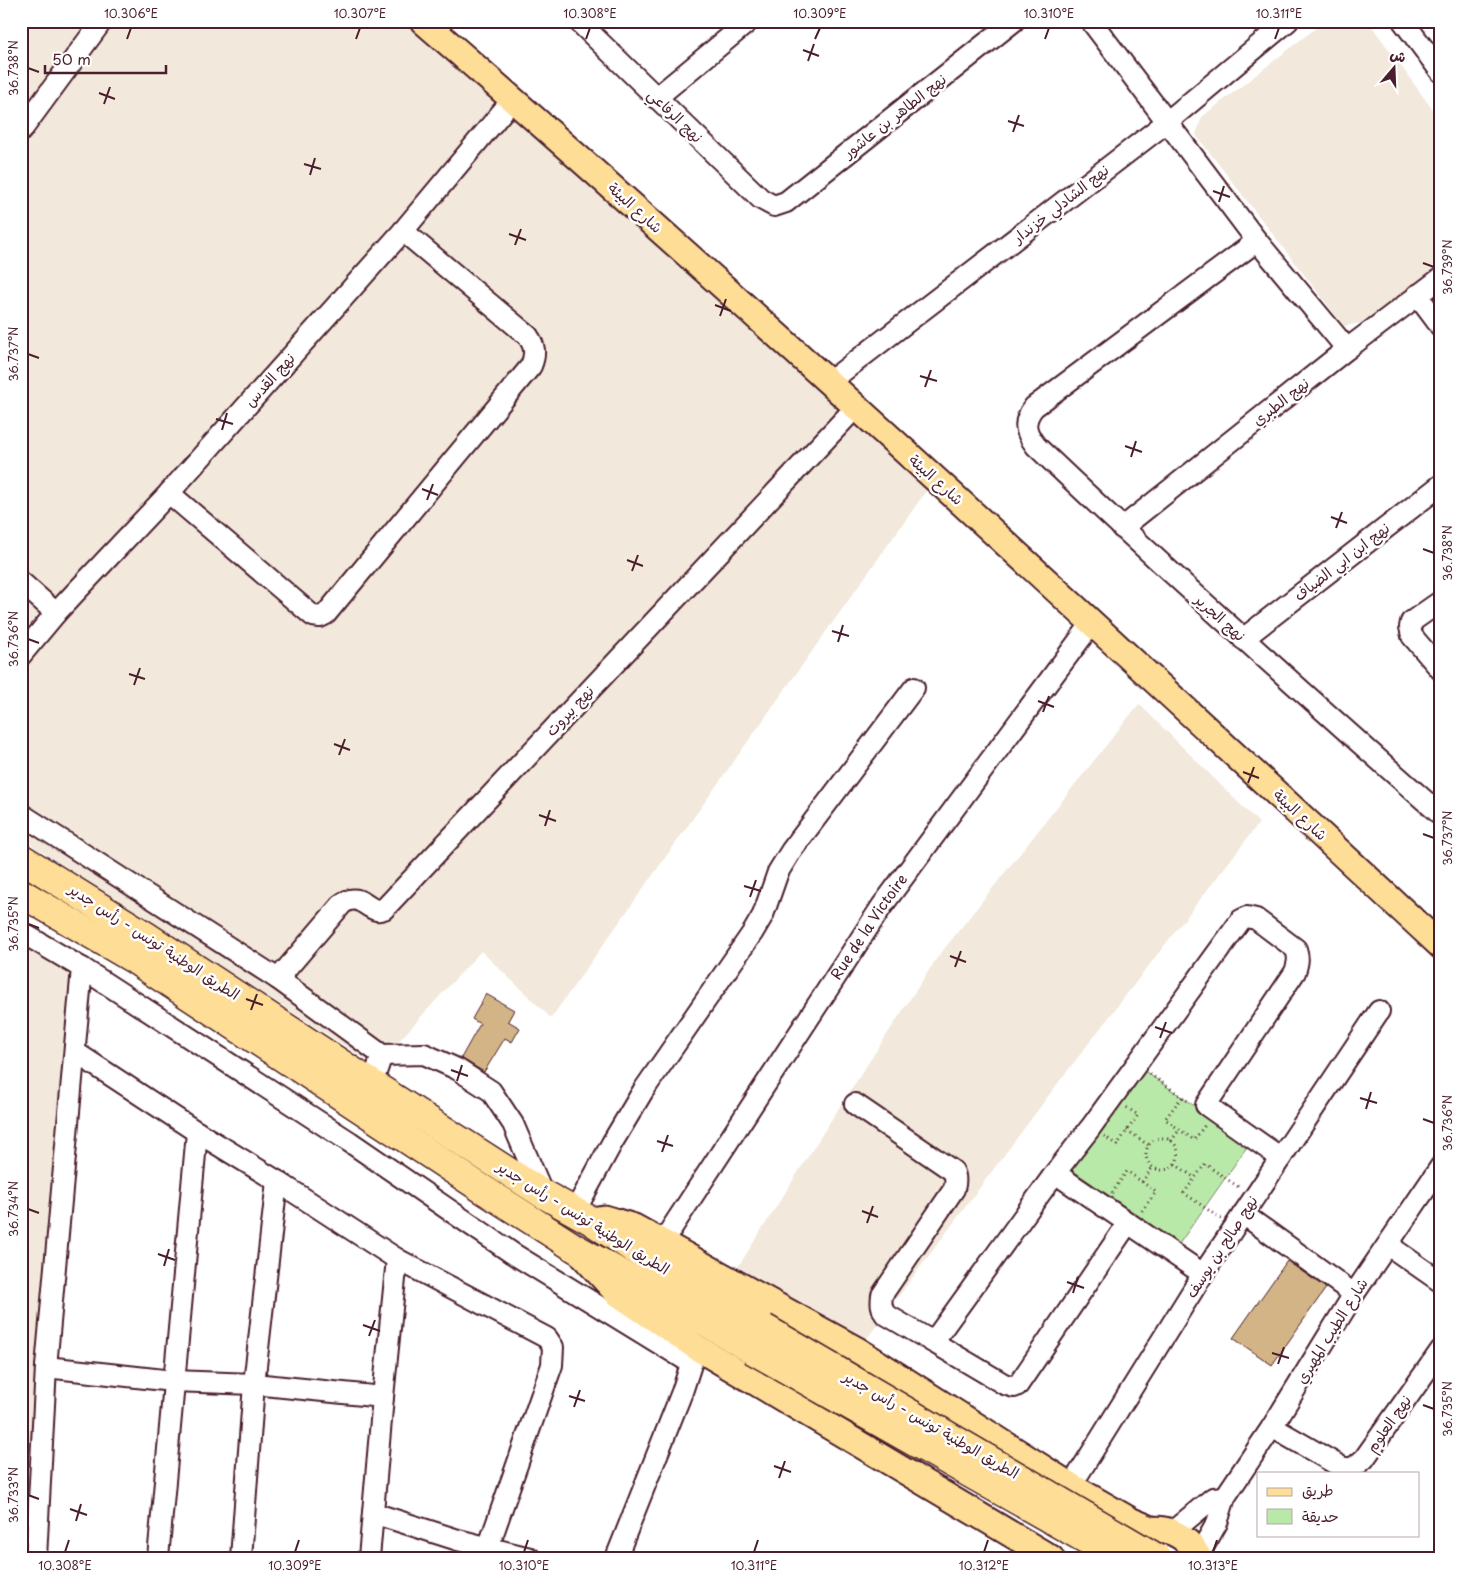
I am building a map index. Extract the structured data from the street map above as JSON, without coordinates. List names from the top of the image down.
{
  "streets": {
    "highway": ["الطريق الوطنية تونس - رأس جدير"],
    "main road": ["شارع البيئة"],
    "street": [
      "نهج الرفاعي",
      "نهج الطاهر بن عاشور",
      "نهج الشادلي خزندار",
      "نهج القدس",
      "نهج الطبري",
      "نهج ابن ابي الضياف",
      "نهج الجرير",
      "نهج بيروت",
      "Rue de la Victoire",
      "نهج صالح بن يوسف",
      "شارع الطيب المهيري",
      "نهج العلوم"
    ]
  },
  "crossings": [
    ["نهج الرفاعي", "نهج الطاهر بن عاشور"],
    ["نهج الشادلي خزندار", "شارع البيئة"],
    ["شارع البيئة", "نهج القدس"],
    ["شارع البيئة", "نهج بيروت"],
    ["شارع البيئة", "Rue de la Victoire"],
    ["نهج الطبري", "نهج الجرير"],
    ["نهج ابن ابي الضياف", "نهج الجرير"],
    ["شارع الطيب المهيري", "نهج العلوم"]
  ],
  "legend": ["طريق", "حديقة"],
  "scale_bar": "50 m",
  "north": "top",
  "coordinates": [
    "10.306°E",
    "10.307°E",
    "10.308°E",
    "10.309°E",
    "10.310°E",
    "10.311°E",
    "36.738°N",
    "36.739°N",
    "36.737°N",
    "36.736°N",
    "36.735°N",
    "36.734°N",
    "36.733°N",
    "10.312°E",
    "10.313°E"
  ]
}
